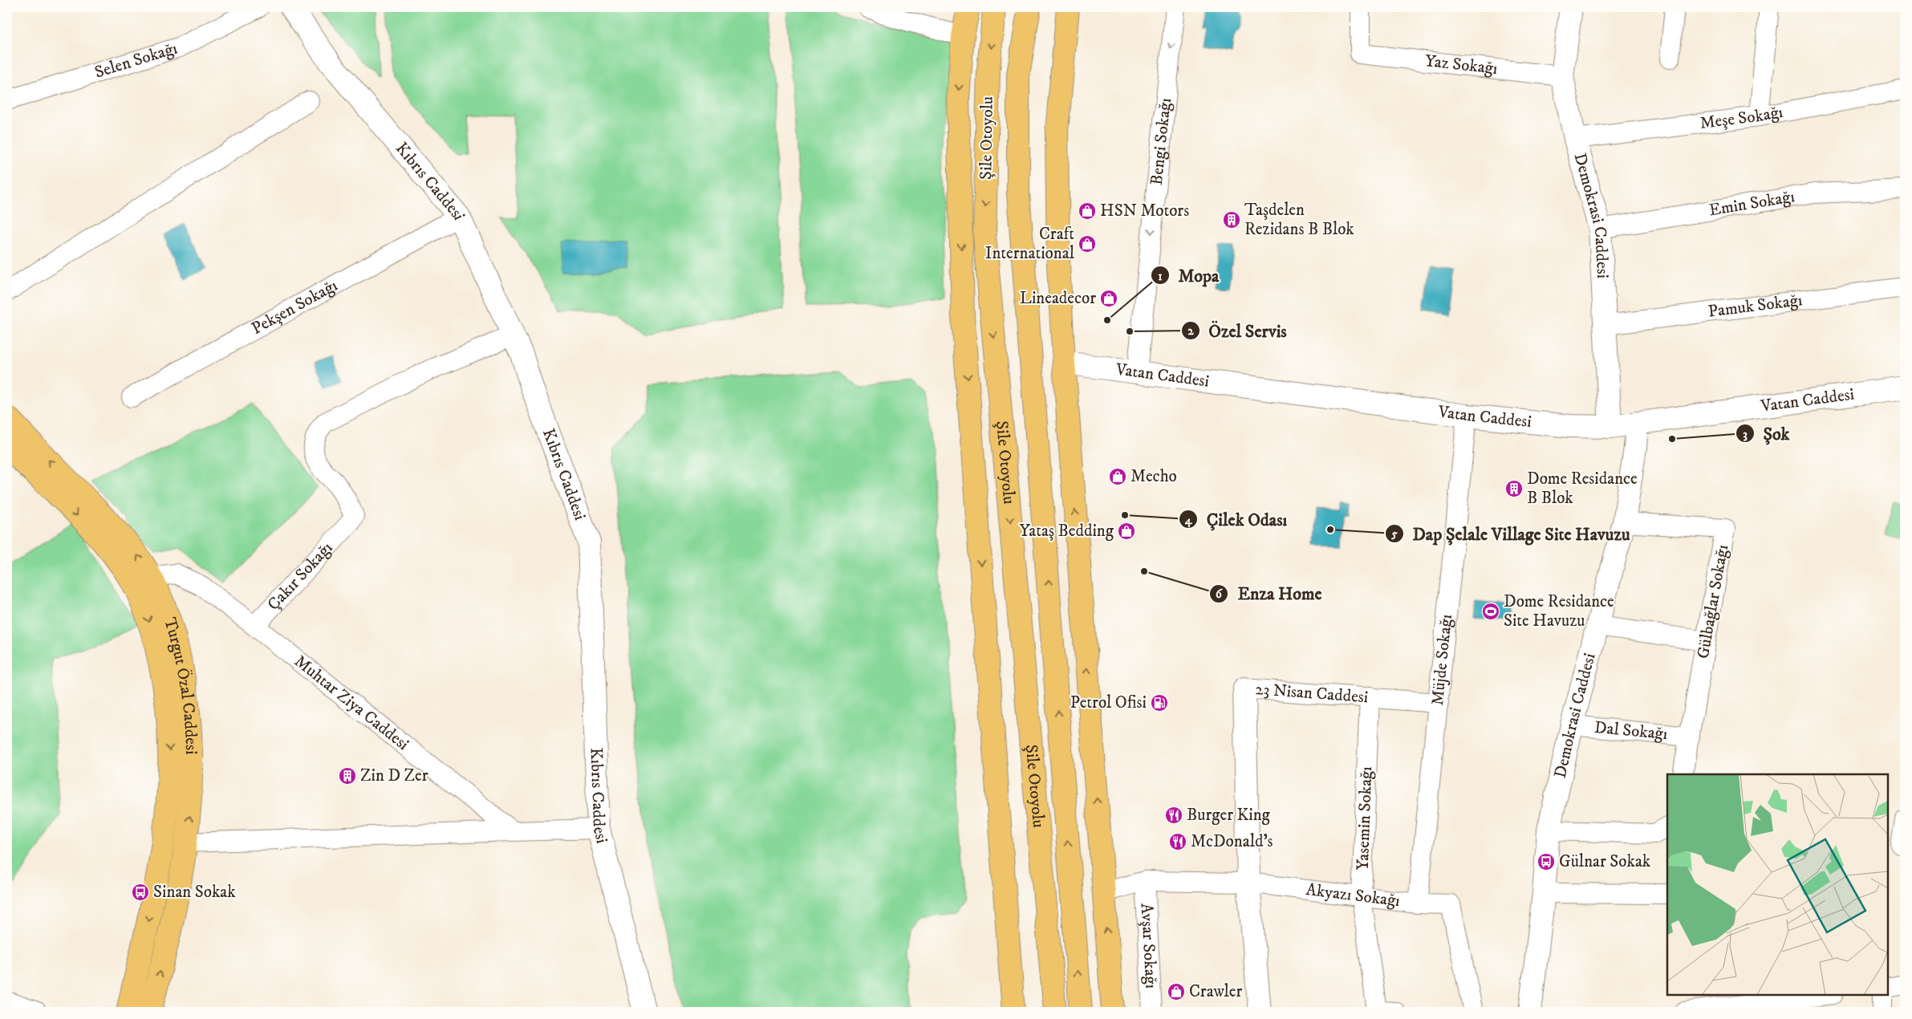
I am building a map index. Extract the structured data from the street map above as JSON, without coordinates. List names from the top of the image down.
{
  "streets": {
    "main road": ["Şile Otoyolu", "Turgut Özal Caddesi"],
    "street": [
      "Selen Sokağı",
      "Yaz Sokağı",
      "Meşe Sokağı",
      "Bengi Sokağı",
      "Kıbrıs Caddesi",
      "Emin Sokağı",
      "Demokrasi Caddesi",
      "Pamuk Sokağı",
      "Pekşen Sokağı",
      "Vatan Caddesi",
      "Çakır Sokağı",
      "Gülbağlar Sokağı",
      "Müjde Sokağı",
      "23 Nisan Caddesi",
      "Muhtar Ziya Caddesi",
      "Dal Sokağı",
      "Yasemin Sokağı",
      "Akyazı Sokağı",
      "Avşar Sokağı"
    ]
  },
  "crossings": [
    ["Yaz Sokağı", "Demokrasi Caddesi"],
    ["Meşe Sokağı", "Demokrasi Caddesi"],
    ["Bengi Sokağı", "Vatan Caddesi"],
    ["Kıbrıs Caddesi", "Pekşen Sokağı"],
    ["Kıbrıs Caddesi", "Çakır Sokağı"],
    ["Emin Sokağı", "Demokrasi Caddesi"],
    ["Demokrasi Caddesi", "Pamuk Sokağı"],
    ["Demokrasi Caddesi", "Vatan Caddesi"],
    ["Demokrasi Caddesi", "Gülbağlar Sokağı"],
    ["Demokrasi Caddesi", "Dal Sokağı"],
    ["Vatan Caddesi", "Müjde Sokağı"],
    ["Çakır Sokağı", "Muhtar Ziya Caddesi"],
    ["Gülbağlar Sokağı", "Dal Sokağı"],
    ["Müjde Sokağı", "23 Nisan Caddesi"],
    ["Müjde Sokağı", "Akyazı Sokağı"],
    ["Turgut Özal Caddesi", "Muhtar Ziya Caddesi"],
    ["23 Nisan Caddesi", "Yasemin Sokağı"],
    ["23 Nisan Caddesi", "Akyazı Sokağı"],
    ["Yasemin Sokağı", "Akyazı Sokağı"],
    ["Akyazı Sokağı", "Avşar Sokağı"]
  ],
  "one_way": ["Bengi Sokağı"],
  "places": {
    "shop": [
      "HSN Motors",
      "Craft International",
      "Lineadecor",
      "Mecho",
      "Yataş Bedding",
      "Crawler"
    ],
    "building": ["Taşdelen Rezidans B Blok", "Dome Residance B Blok", "Zin D Zer"],
    "other": [
      "Mopa",
      "Özel Servis",
      "Şok",
      "Çilek Odası",
      "Dap Şelale Village Site Havuzu",
      "Enza Home"
    ],
    "sports": ["Dome Residance Site Havuzu"],
    "fuel station": ["Petrol Ofisi"],
    "restaurant": ["Burger King", "McDonald's"],
    "bus stop": ["Gülnar Sokak", "Sinan Sokak"]
  }
}
